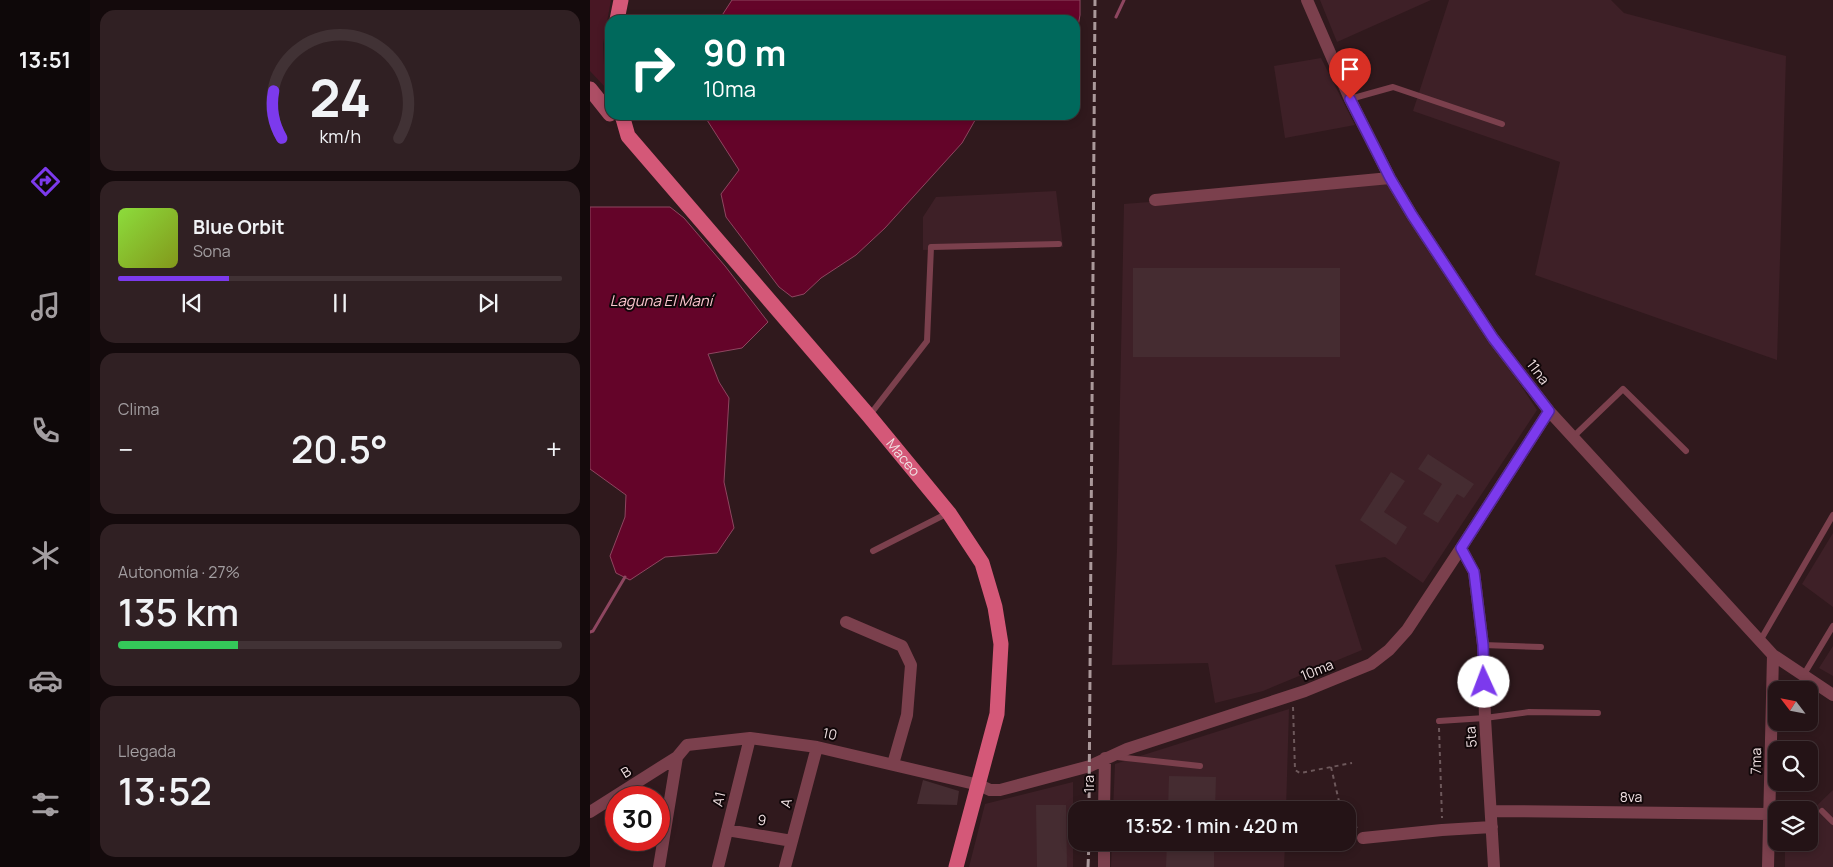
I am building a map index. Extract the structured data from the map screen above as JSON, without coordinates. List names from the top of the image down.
{
  "streets": {
    "main road": ["Maceo"],
    "street": [
      "11na",
      "10ma",
      "10",
      "5ta",
      "7ma",
      "B",
      "1ra",
      "8va",
      "A1",
      "A",
      "9"
    ]
  },
  "crossings": [
    ["11na", "10ma"],
    ["11na", "7ma"],
    ["Maceo", "10ma"],
    ["Maceo", "10"],
    ["10ma", "10"],
    ["10ma", "5ta"],
    ["10ma", "1ra"],
    ["10", "B"],
    ["10", "A1"],
    ["10", "A"],
    ["5ta", "8va"],
    ["A1", "9"],
    ["A", "9"]
  ],
  "water": ["Laguna El Maní"],
  "north": "top left",
  "page": {
    "tabs": "13:51",
    "turn": ["90 m", "10ma"],
    "song": ["Blue Orbit", "Sona"],
    "tile": [
      "Clima",
      ["Autonomía · 27%", "135 km"],
      ["Llegada", "13:52"]
    ],
    "heat": ["−", "20.5°", "+"],
    "limit": "30",
    "trip": "13:52 · 1 min · 420 m",
    "gauge": ["24", "km/h"]
  }
}
